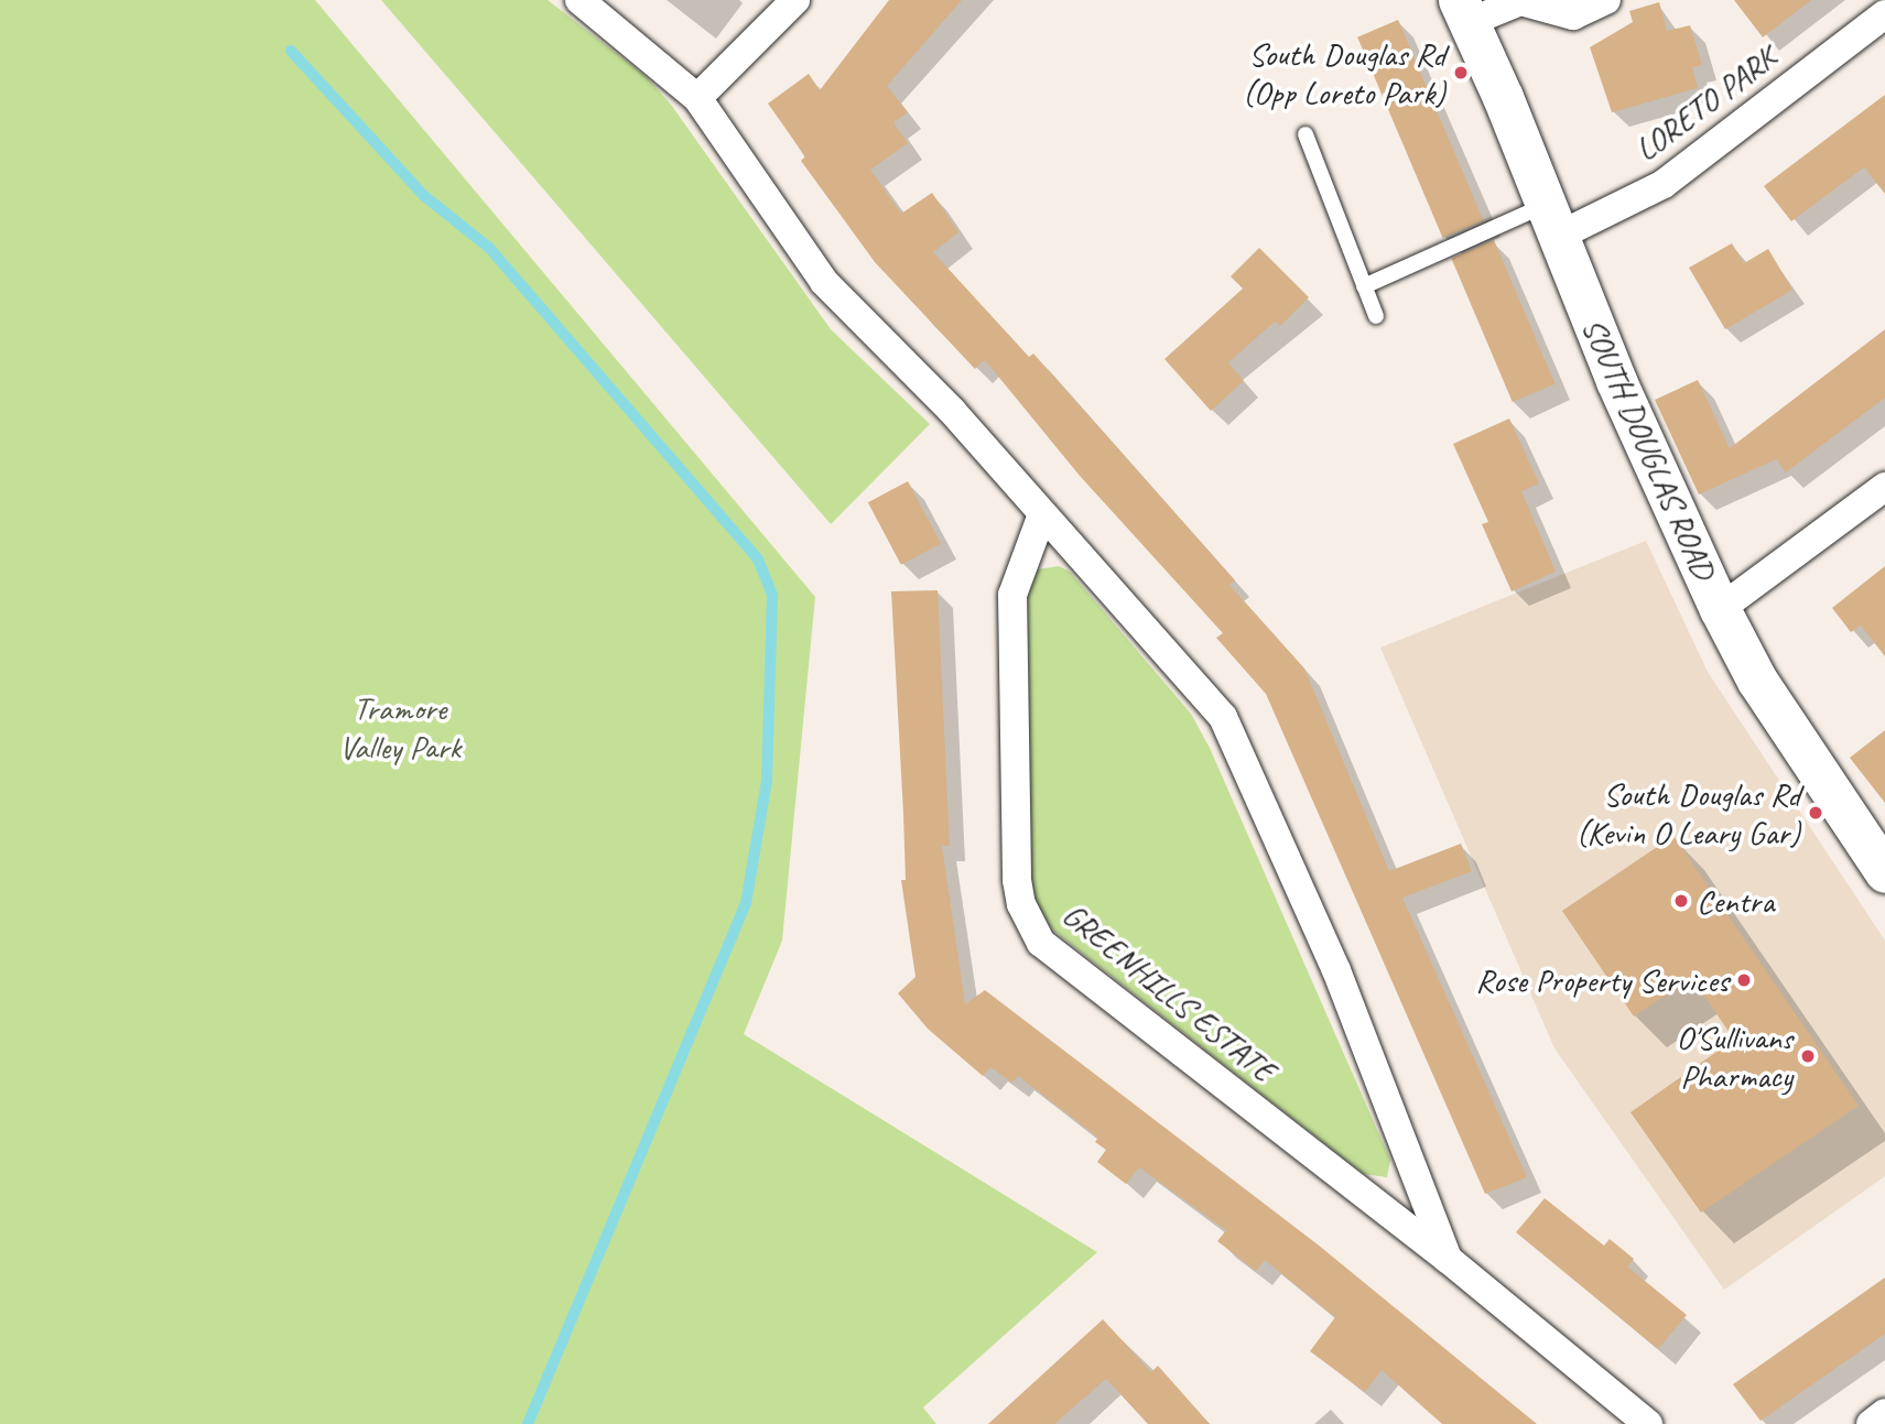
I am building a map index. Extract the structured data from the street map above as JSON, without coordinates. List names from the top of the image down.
{
  "streets": {
    "main road": ["SOUTH DOUGLAS ROAD"],
    "street": ["LORETO PARK", "GREENHILLS ESTATE"]
  },
  "crossings": [
    ["LORETO PARK", "SOUTH DOUGLAS ROAD"]
  ],
  "parks": ["Tramore Valley Park"],
  "places": [
    "South Douglas Rd (Opp Loreto Park)",
    "South Douglas Rd (Kevin O Leary Gar)",
    "Centra",
    "Rose Property Services",
    "O'Sullivans Pharmacy"
  ]
}
